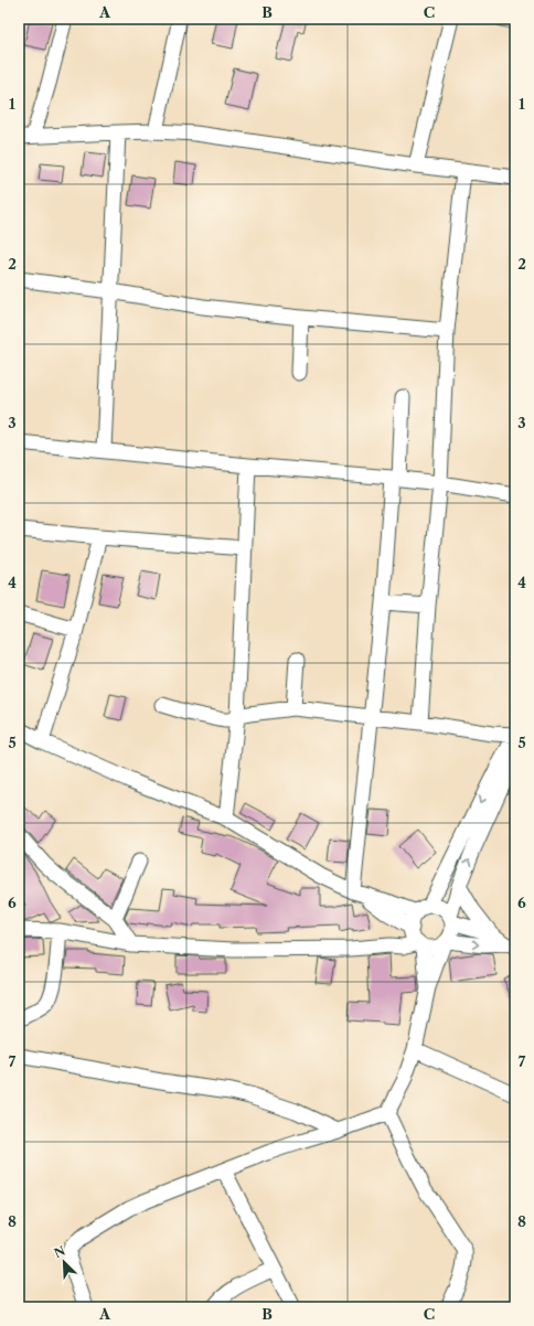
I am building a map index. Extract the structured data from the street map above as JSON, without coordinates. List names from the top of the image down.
{
  "north": "top left",
  "grid": {
    "columns": ["A", "B", "C"],
    "rows": [
      "1",
      "2",
      "3",
      "4",
      "5",
      "6",
      "7",
      "8"
    ]
  }
}
